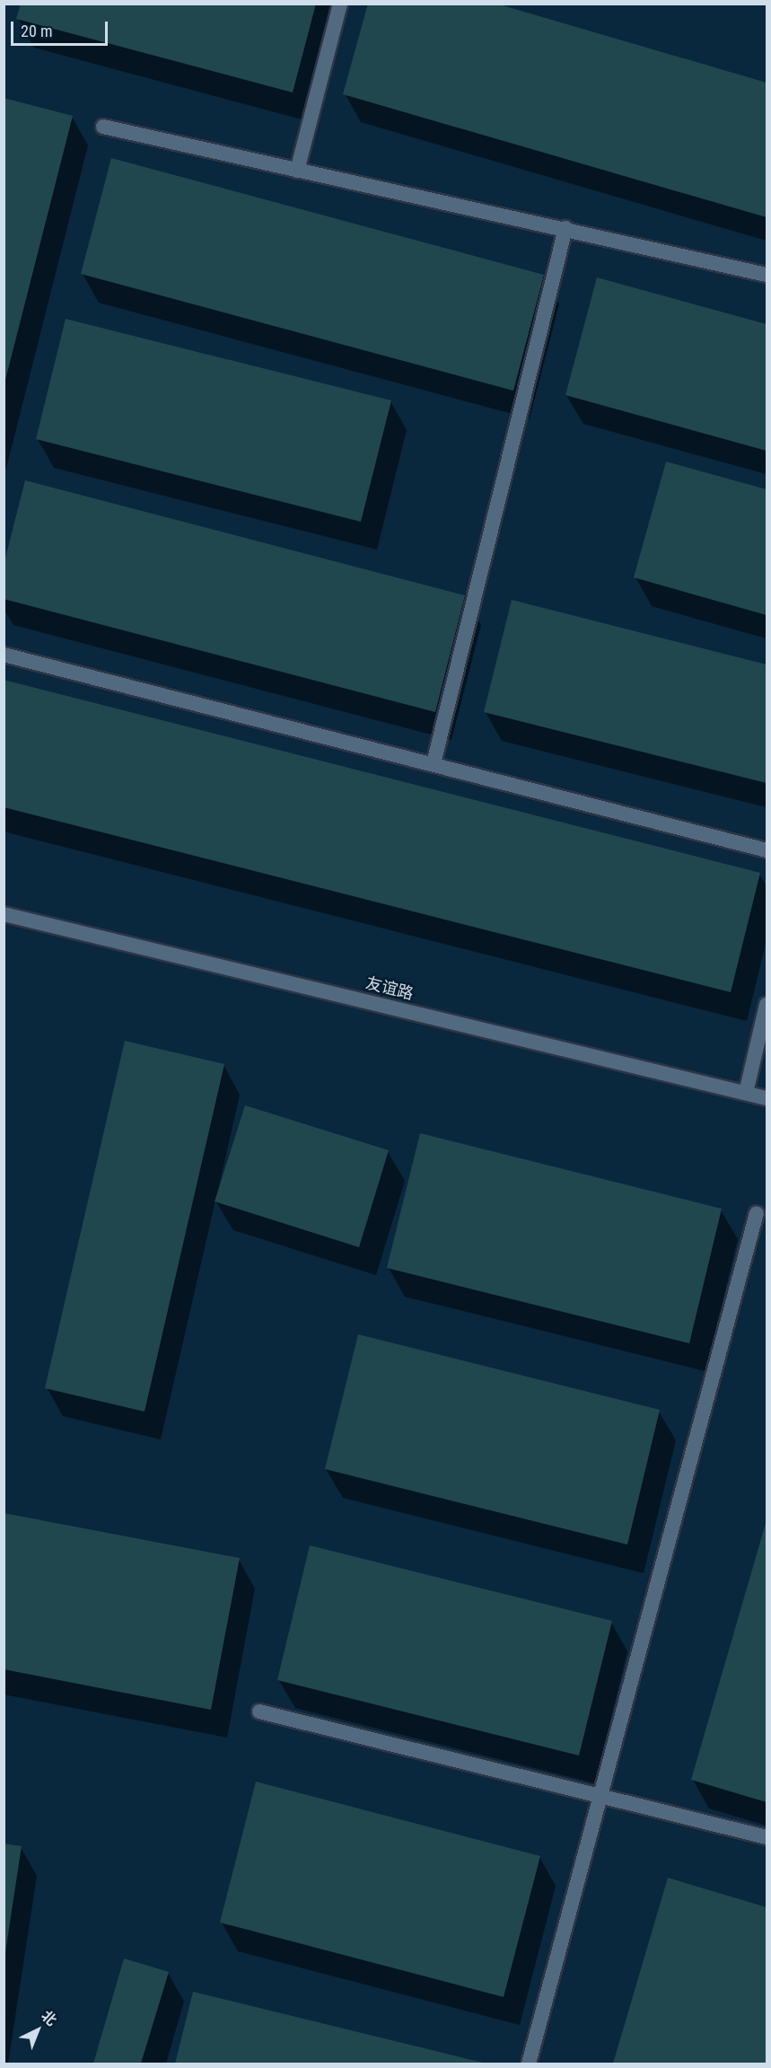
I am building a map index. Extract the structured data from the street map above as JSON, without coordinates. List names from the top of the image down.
{
  "streets": {
    "street": ["友谊路"]
  },
  "scale_bar": "20 m",
  "north": "top right"
}
